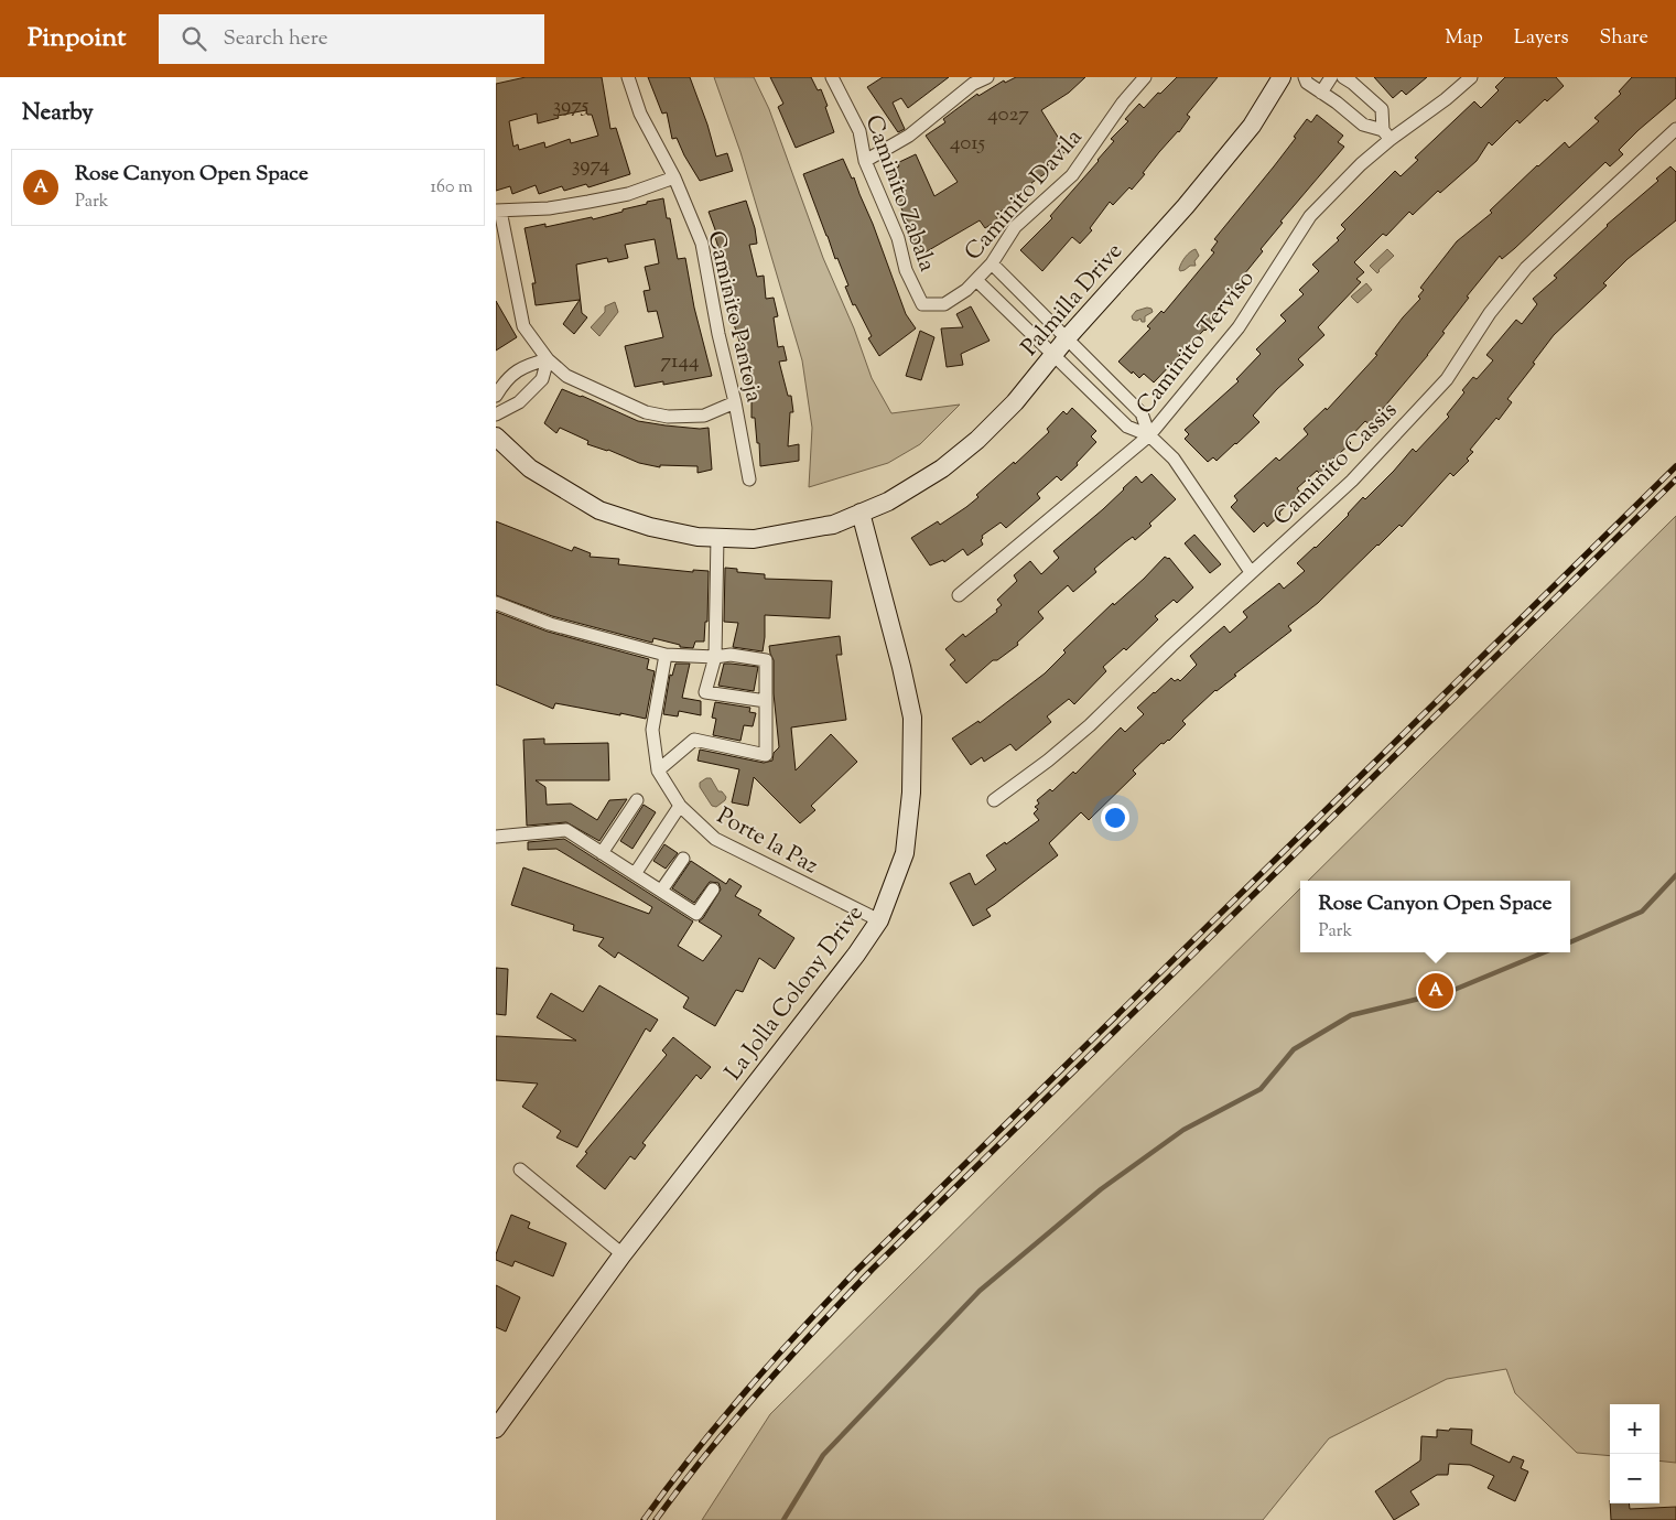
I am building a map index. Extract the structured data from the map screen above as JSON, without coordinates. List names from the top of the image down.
{
  "streets": {
    "street": [
      "Caminito Zabala",
      "Caminito Davila",
      "Palmilla Drive",
      "Caminito Pantoja",
      "Caminito Terviso",
      "Caminito Cassis",
      "Porte la Paz",
      "La Jolla Colony Drive"
    ]
  },
  "crossings": [
    ["Caminito Zabala", "Caminito Davila"],
    ["Palmilla Drive", "La Jolla Colony Drive"],
    ["Porte la Paz", "La Jolla Colony Drive"]
  ],
  "house_numbers": [
    "3975",
    "4027",
    "4015",
    "3974",
    "7144"
  ],
  "page": {
    "header": "Pinpoint",
    "search": "Search here",
    "nav": ["Map", "Layers", "Share"],
    "heading": "Nearby",
    "list": [
      {
        "mark": "A",
        "name": "Rose Canyon Open Space",
        "note": "Park",
        "value": "160 m"
      }
    ],
    "popup": ["Rose Canyon Open Space", "Park"],
    "pins": "A",
    "map_buttons": ["+", "−"]
  }
}
